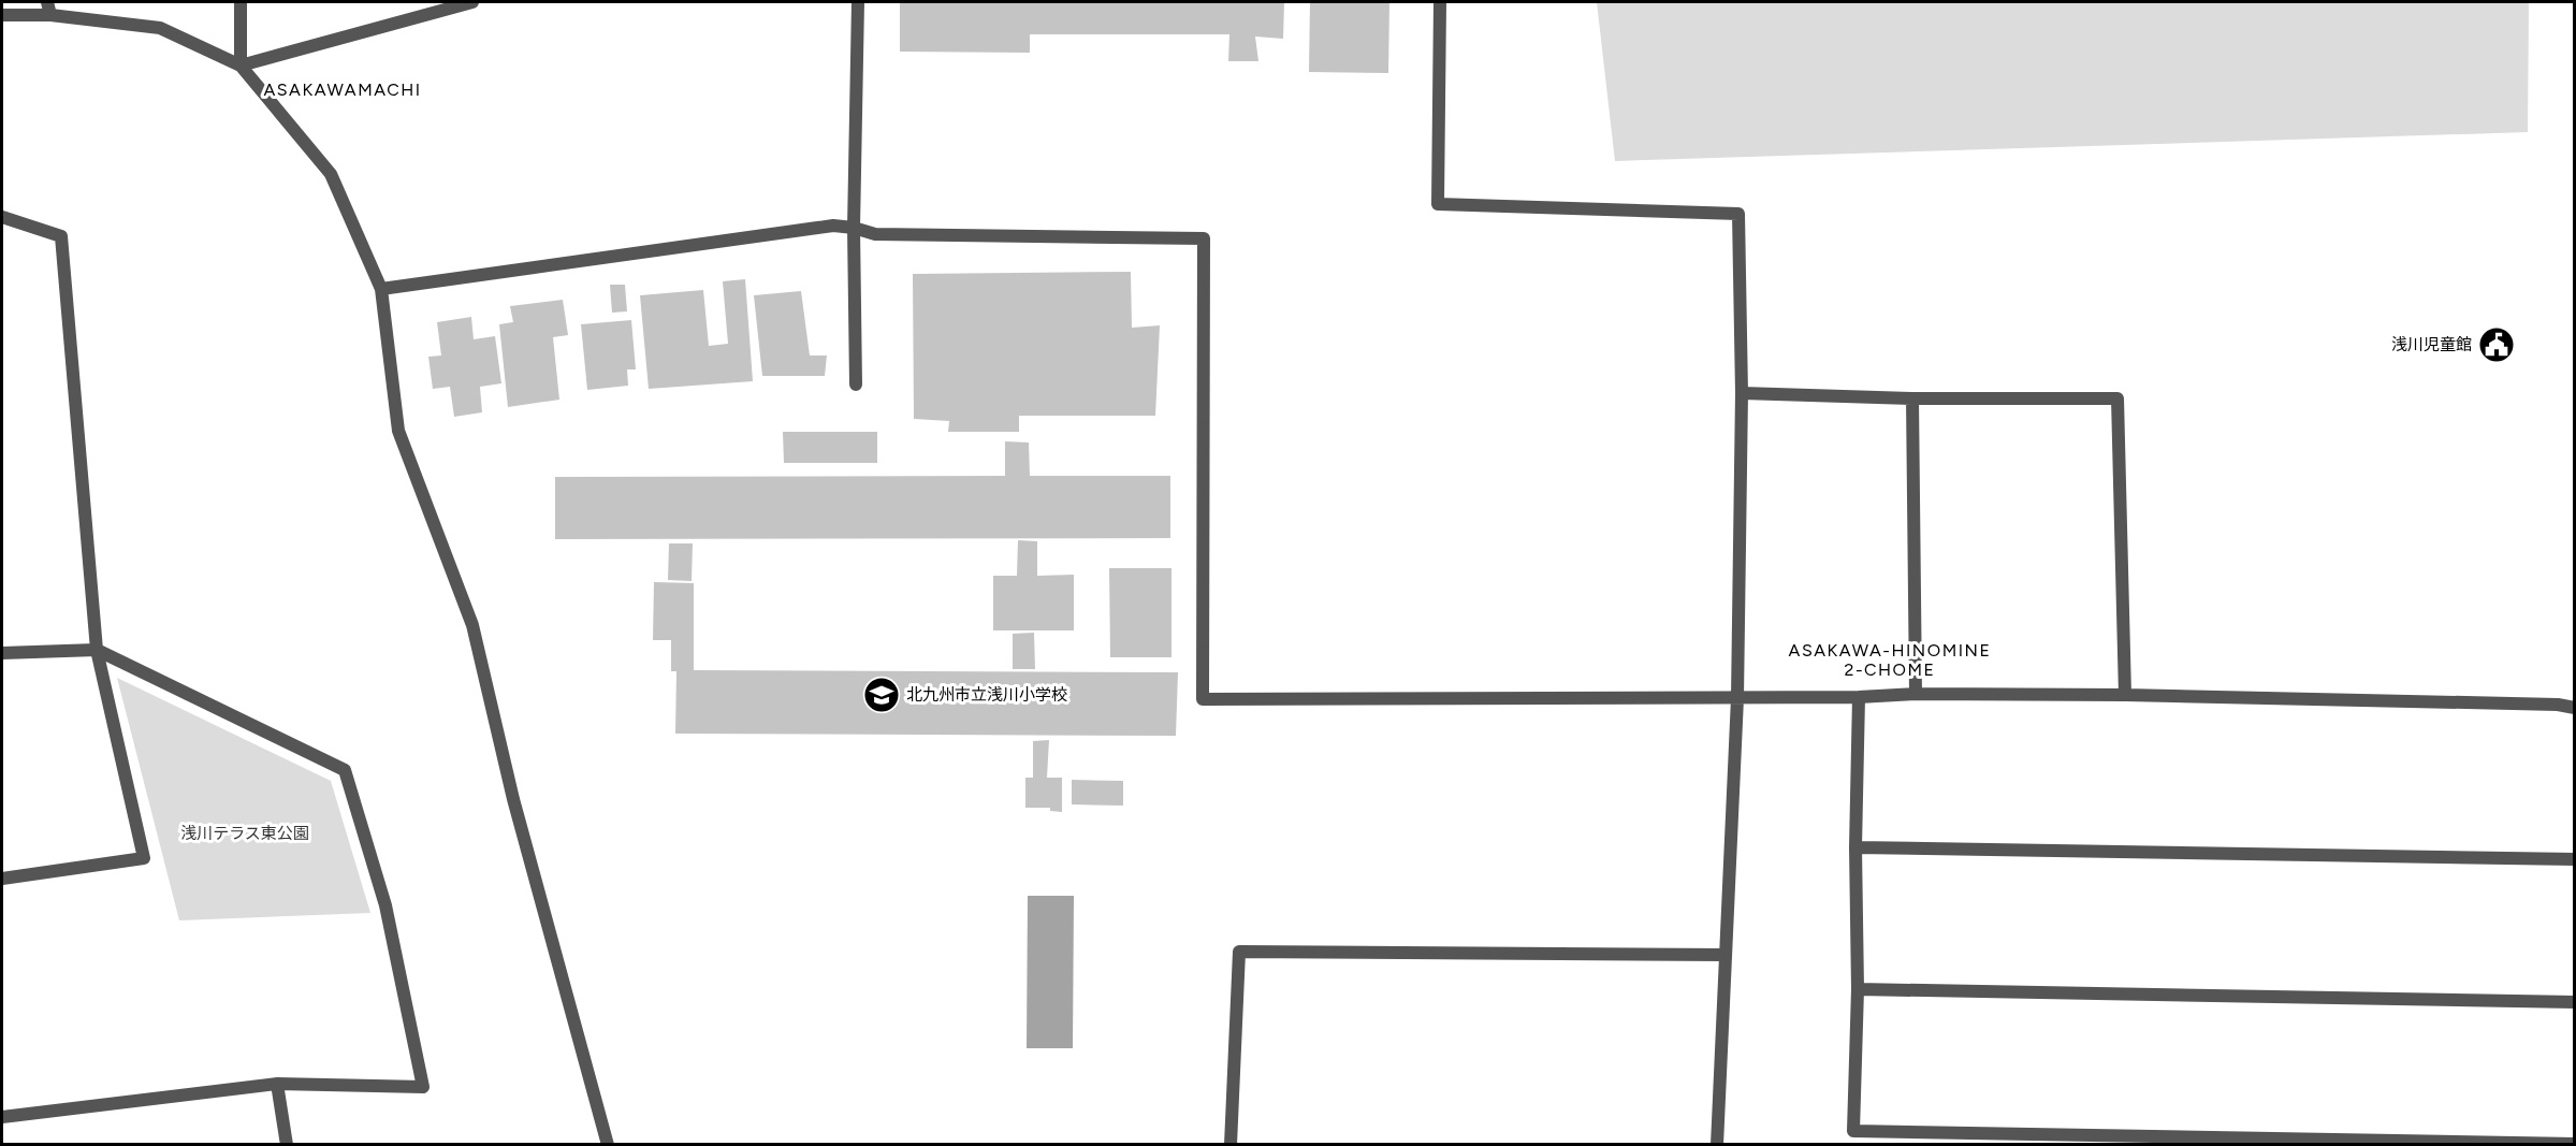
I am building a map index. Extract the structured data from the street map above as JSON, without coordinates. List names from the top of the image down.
{
  "districts": ["ASAKAWAMACHI", "ASAKAWA-HINOMINE 2-CHOME"],
  "parks": ["浅川テラス東公園"],
  "places": {
    "public building": ["浅川児童館"],
    "school or university": ["北九州市立浅川小学校"]
  }
}
